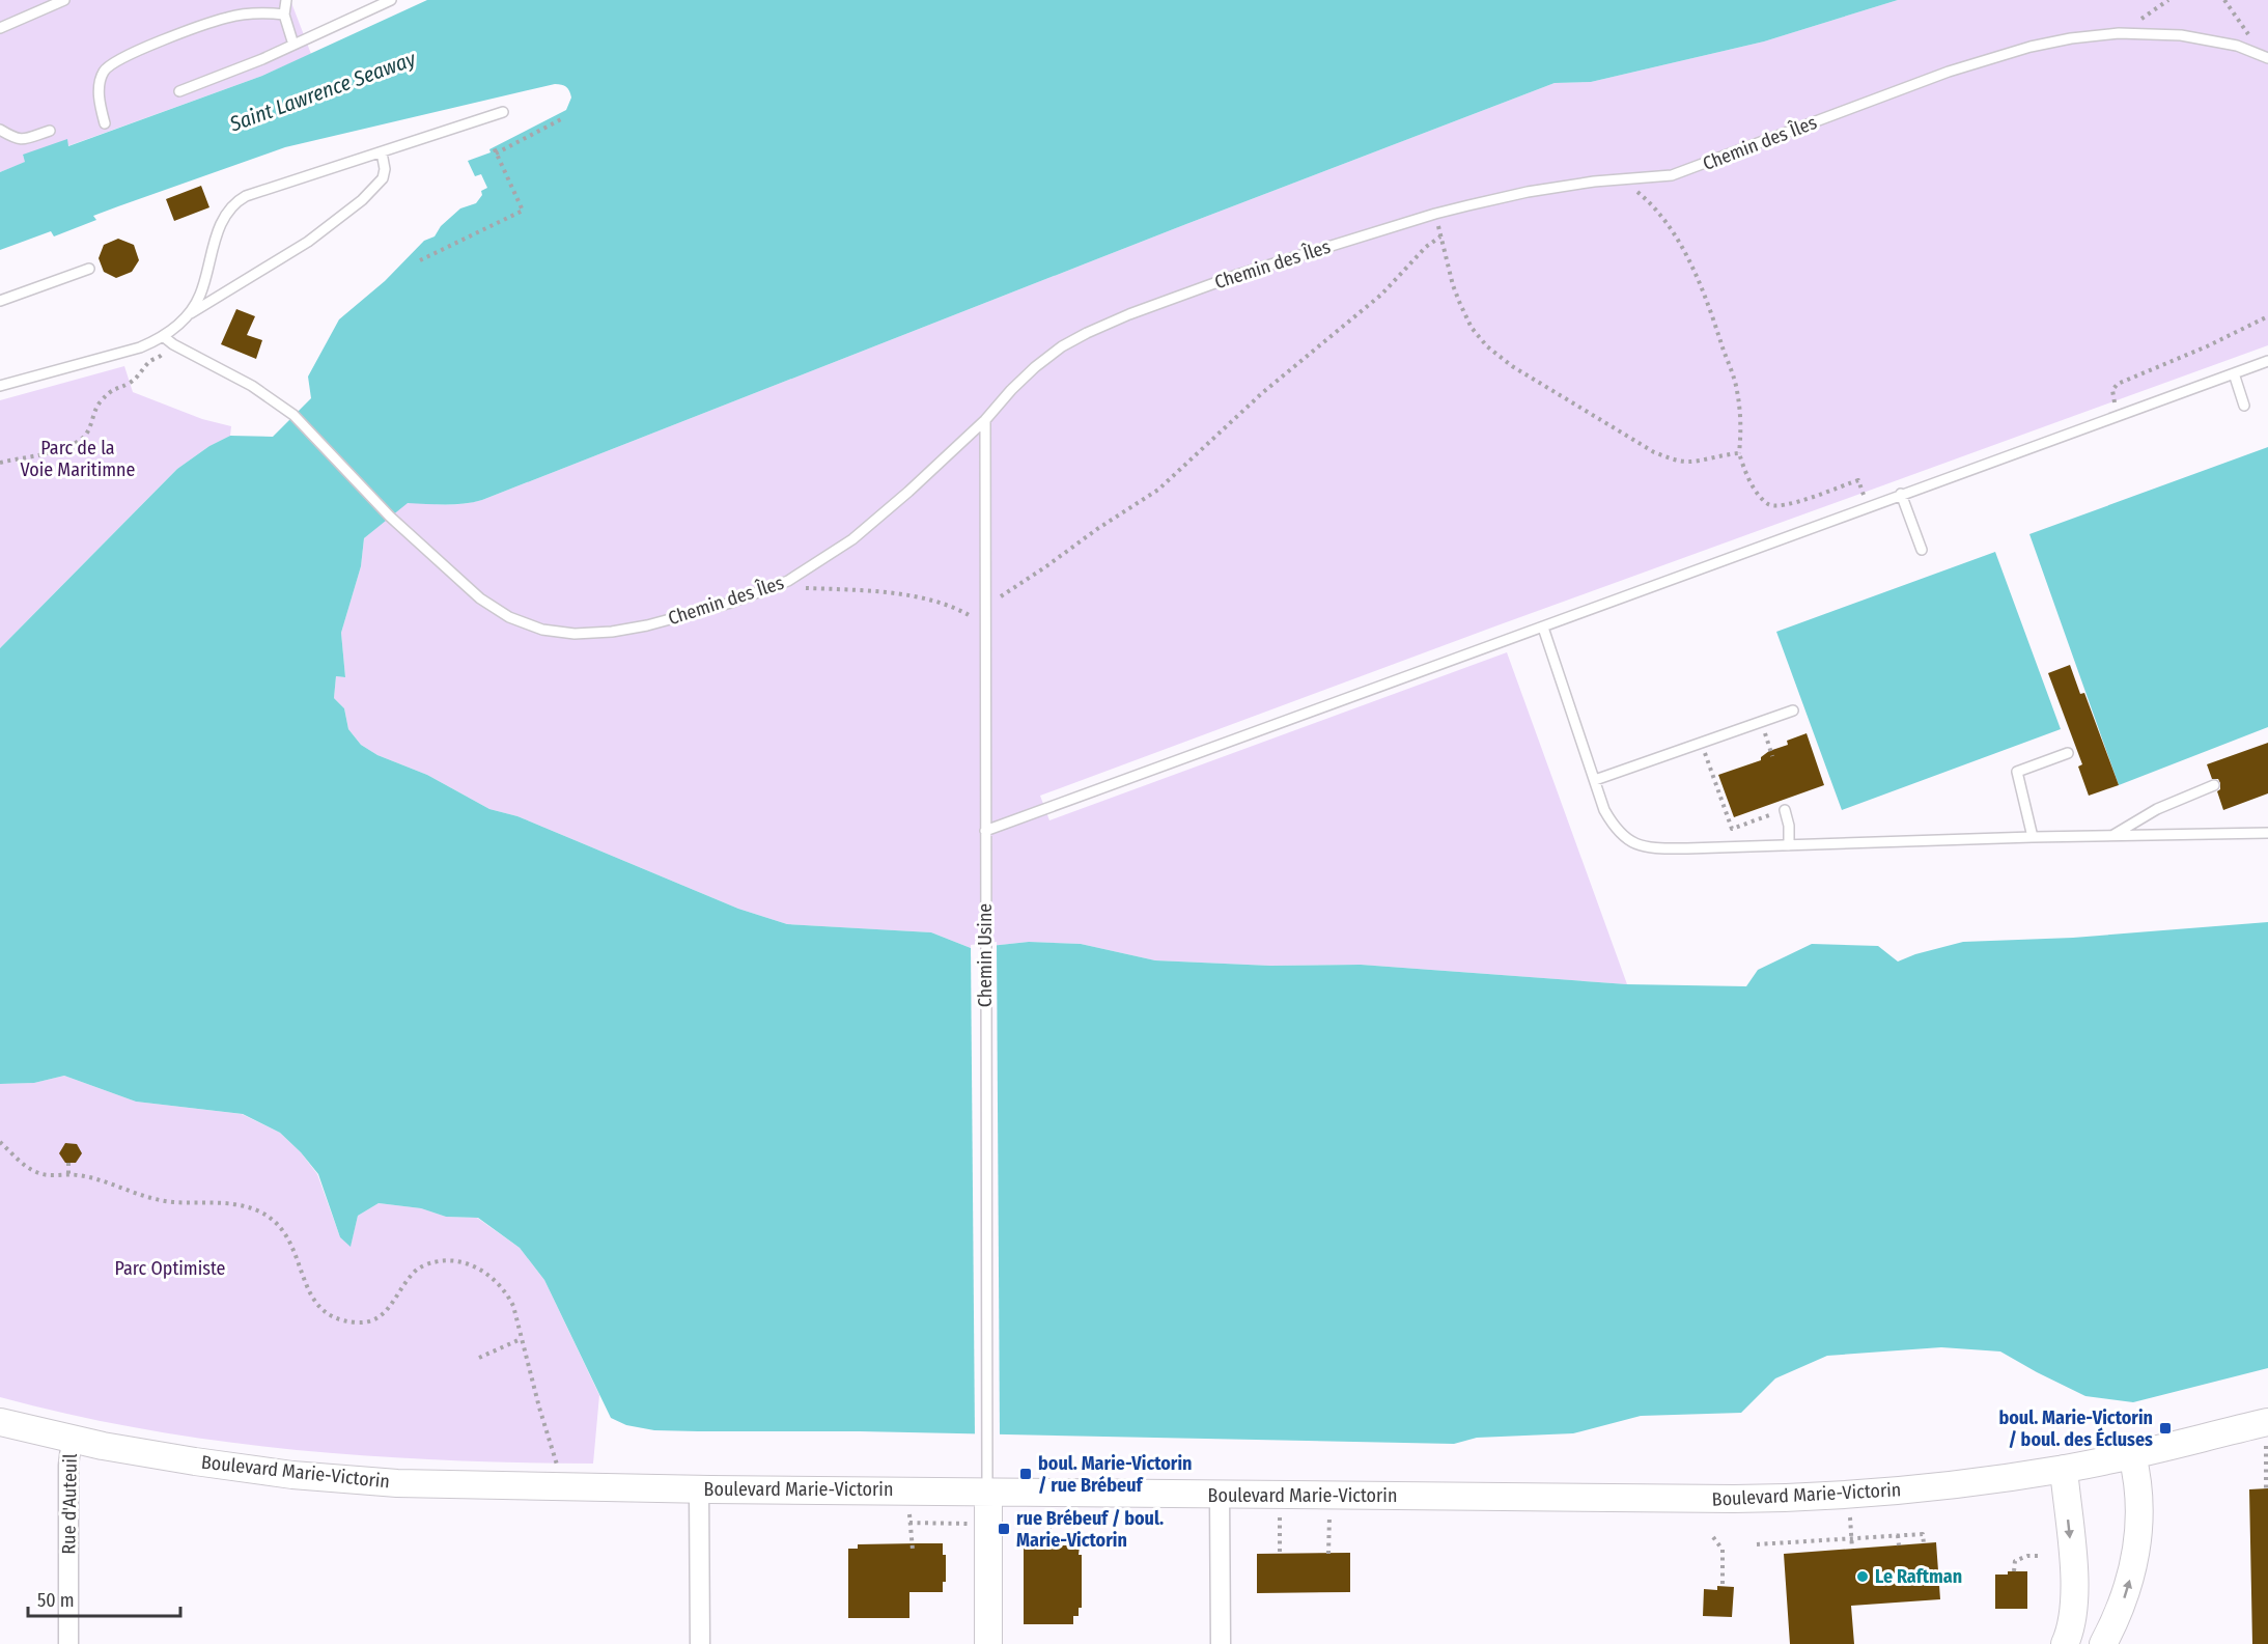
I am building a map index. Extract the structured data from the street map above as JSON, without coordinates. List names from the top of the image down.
{
  "streets": {
    "street": ["Boulevard Marie-Victorin", "Rue d'Auteuil"],
    "lane": ["Chemin des Îles", "Chemin Usine"]
  },
  "crossings": [
    ["Chemin des Îles", "Chemin Usine"],
    ["Chemin Usine", "Boulevard Marie-Victorin"],
    ["Boulevard Marie-Victorin", "Rue d'Auteuil"]
  ],
  "water": ["Saint Lawrence Seaway"],
  "parks": ["Parc de la Voie Maritimne", "Parc Optimiste"],
  "places": {
    "transit": ["boul. Marie-Victorin / boul. des Écluses", "boul. Marie-Victorin / rue Brébeuf", "rue Brébeuf / boul. Marie-Victorin"],
    "other": ["Le Raftman"]
  },
  "scale_bar": "50 m"
}
